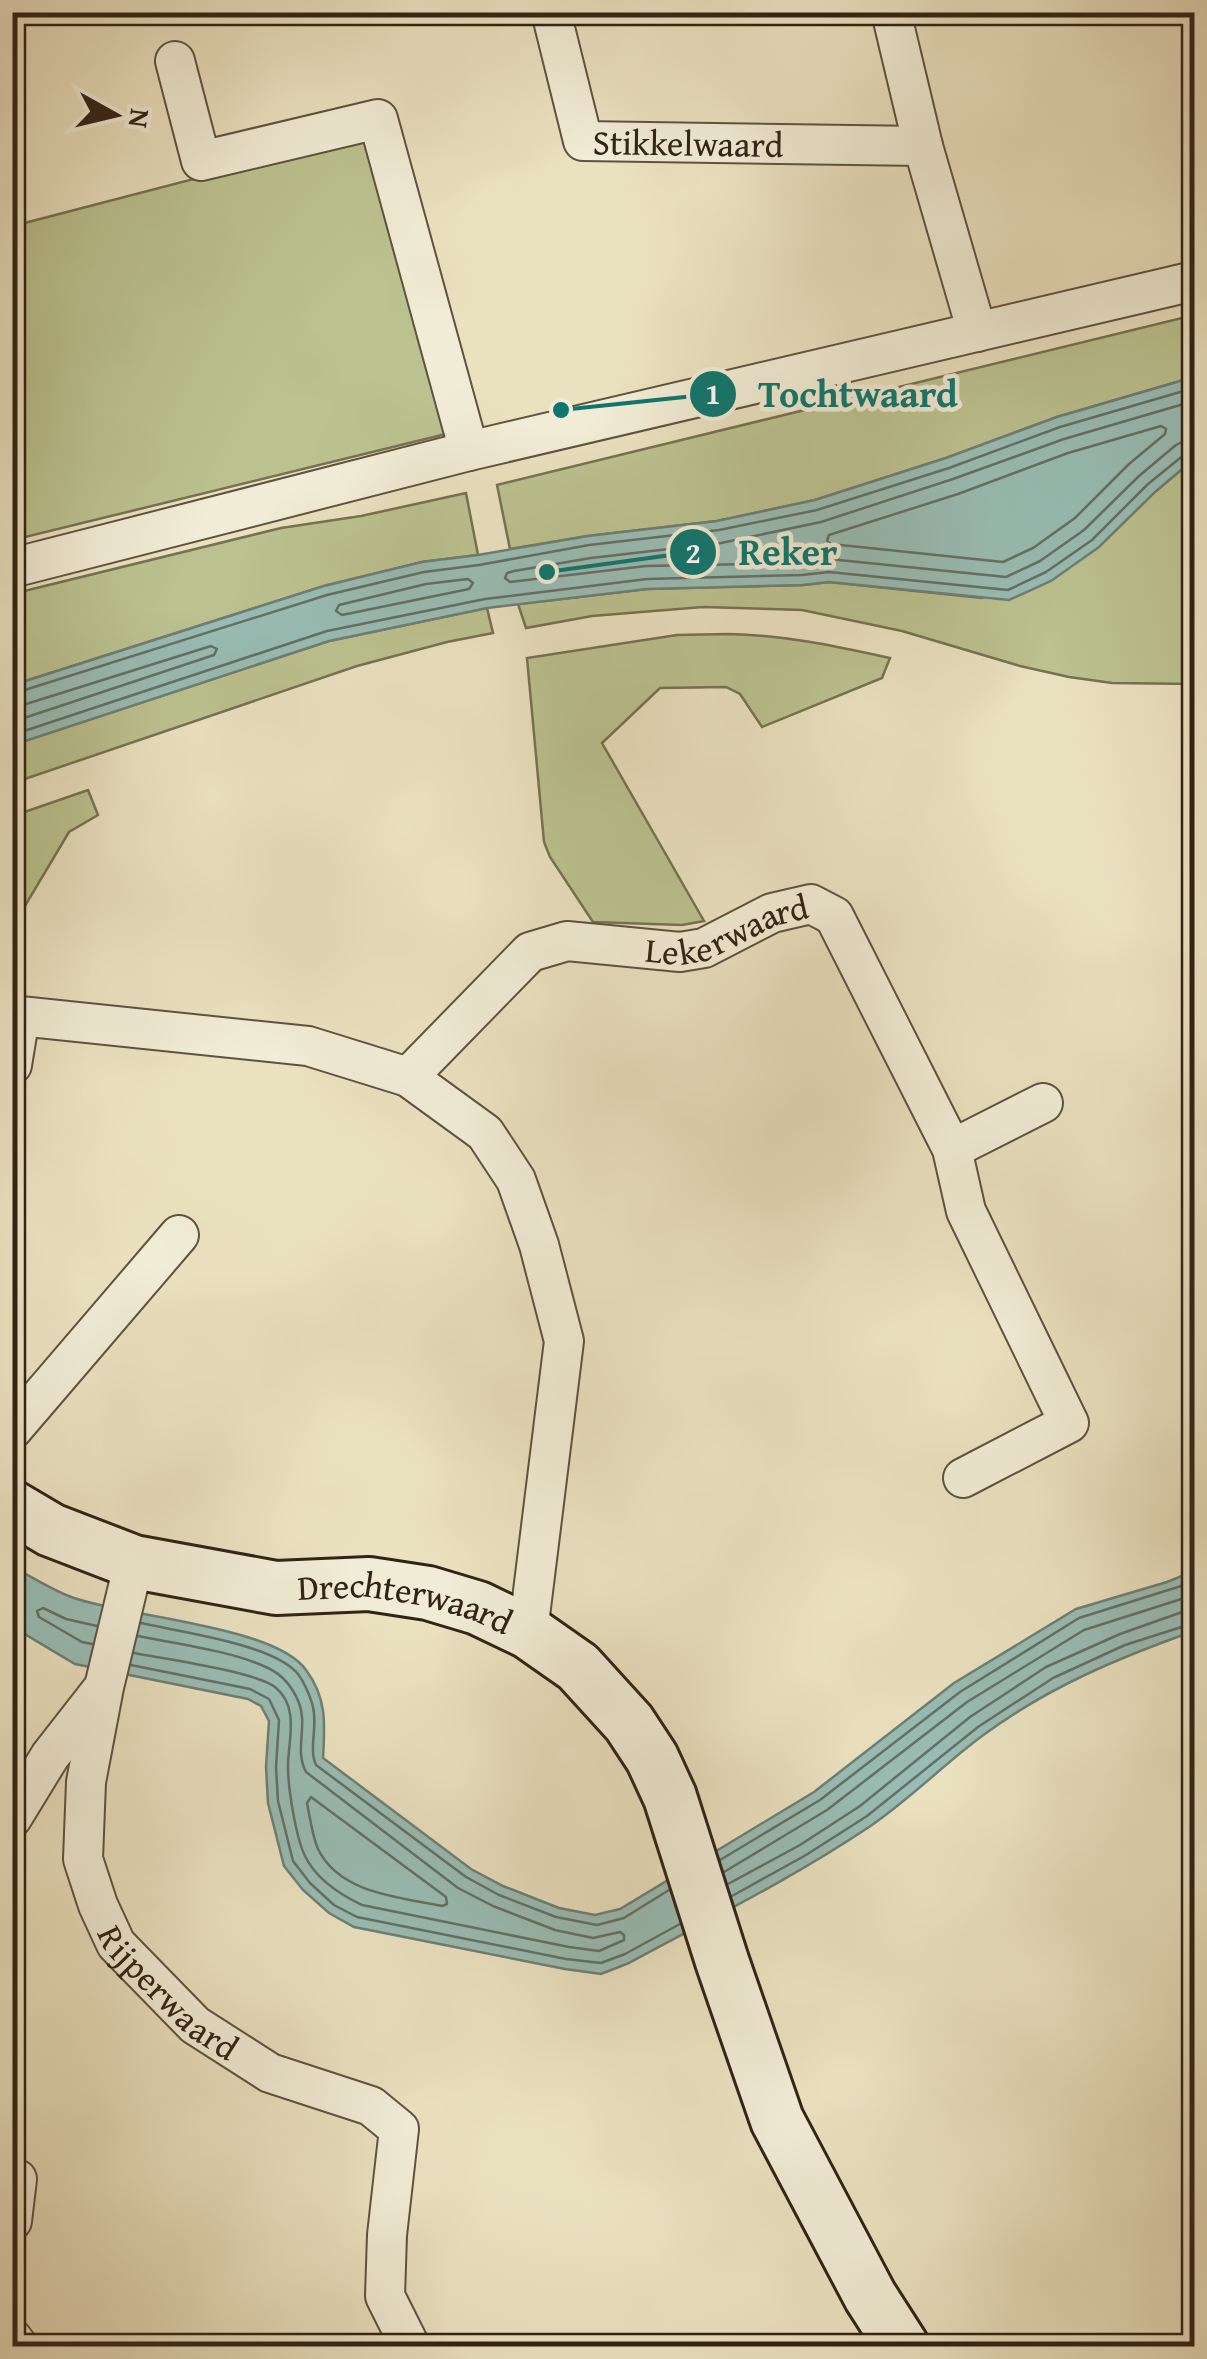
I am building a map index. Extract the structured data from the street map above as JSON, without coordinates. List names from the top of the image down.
{
  "streets": {
    "street": [
      "Stikkelwaard",
      "Lekerwaard",
      "Drechterwaard",
      "Rijperwaard"
    ]
  },
  "places": ["Tochtwaard", "Reker"],
  "north": "right"
}
